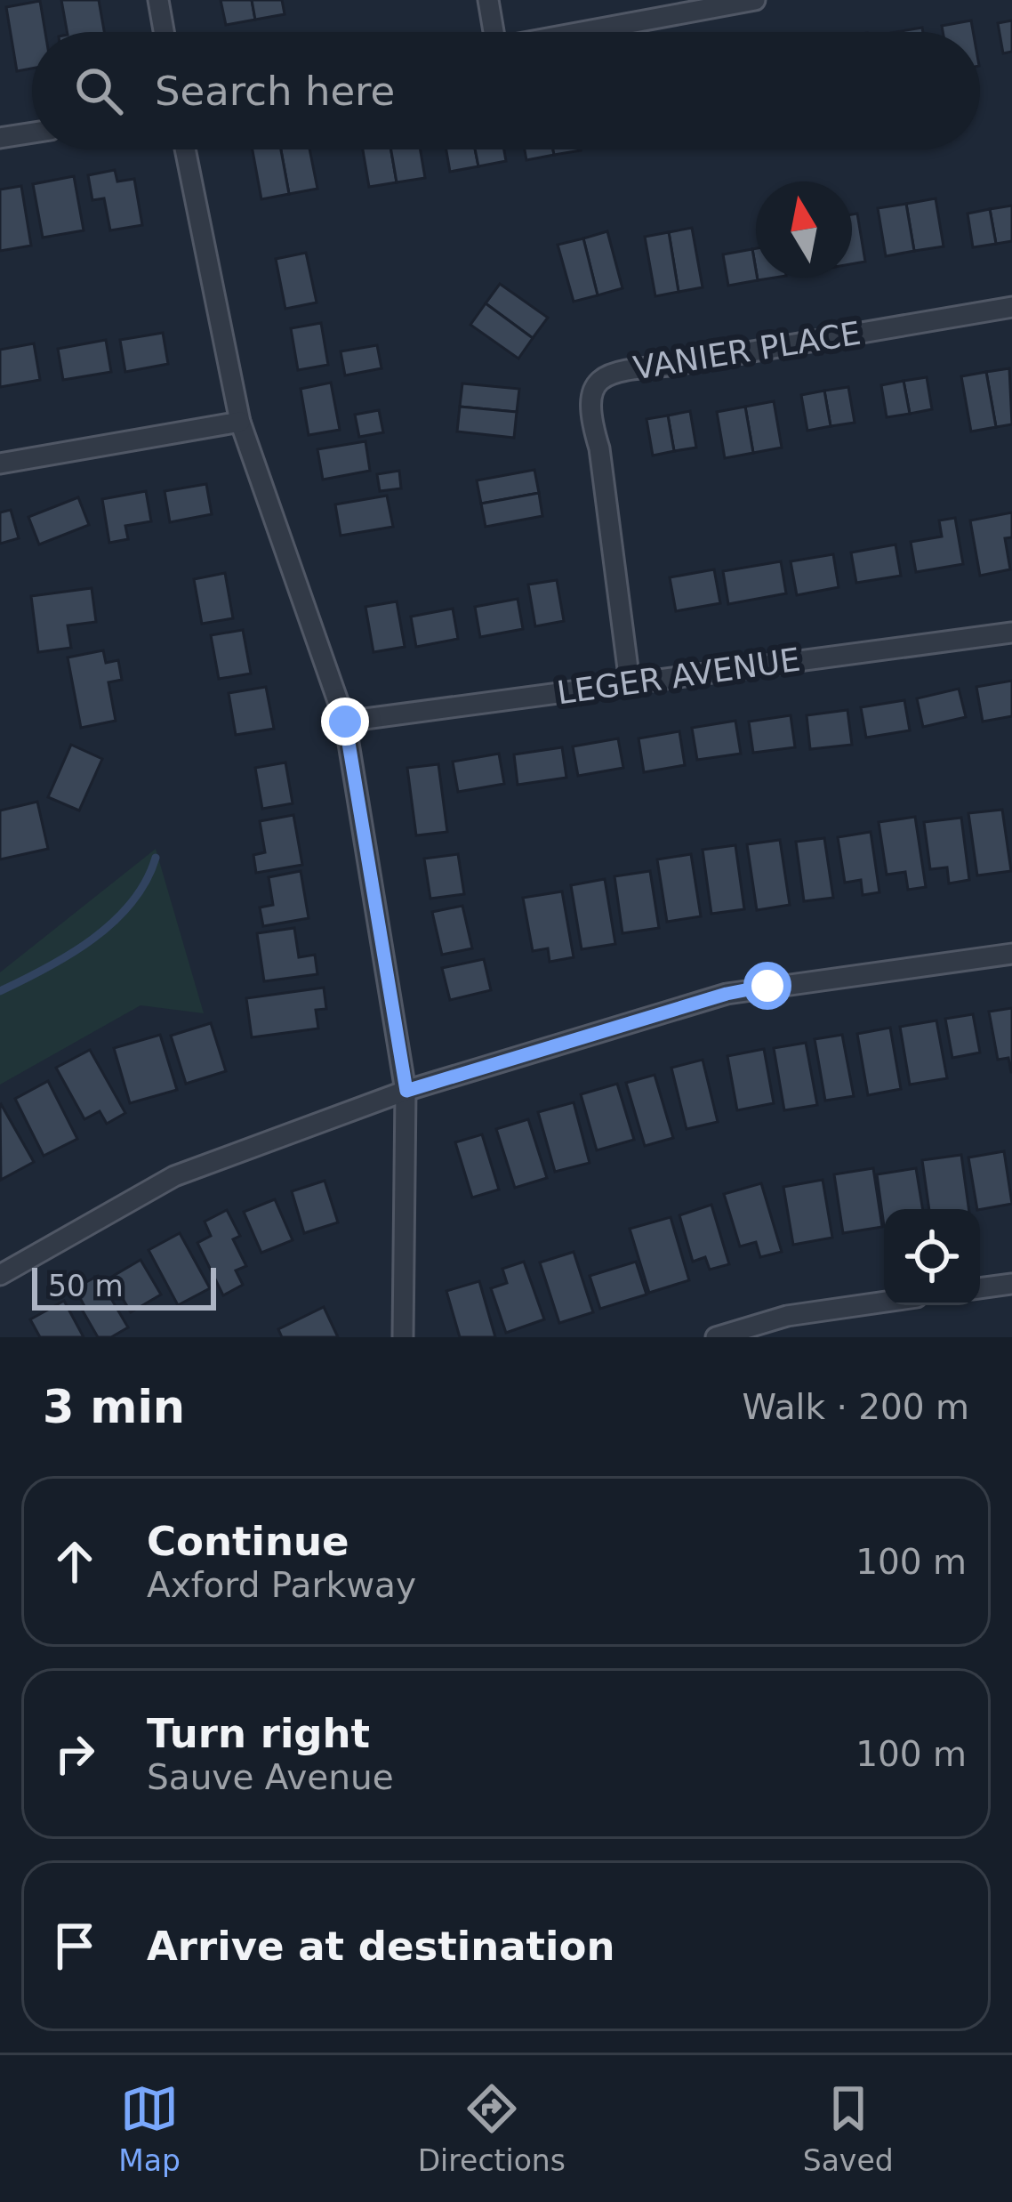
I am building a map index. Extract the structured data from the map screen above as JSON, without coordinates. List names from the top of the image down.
{
  "streets": {
    "street": ["VANIER PLACE", "LEGER AVENUE"]
  },
  "crossings": [
    ["VANIER PLACE", "LEGER AVENUE"]
  ],
  "scale_bar": "50 m",
  "north": "top",
  "page": {
    "search": "Search here",
    "scale": "50 m",
    "heading": ["3 min", "Walk · 200 m"],
    "list": [
      ["Continue", "Axford Parkway", "100 m"],
      ["Turn right", "Sauve Avenue", "100 m"],
      "Arrive at destination"
    ],
    "nav": ["Map", "Directions", "Saved"]
  }
}
